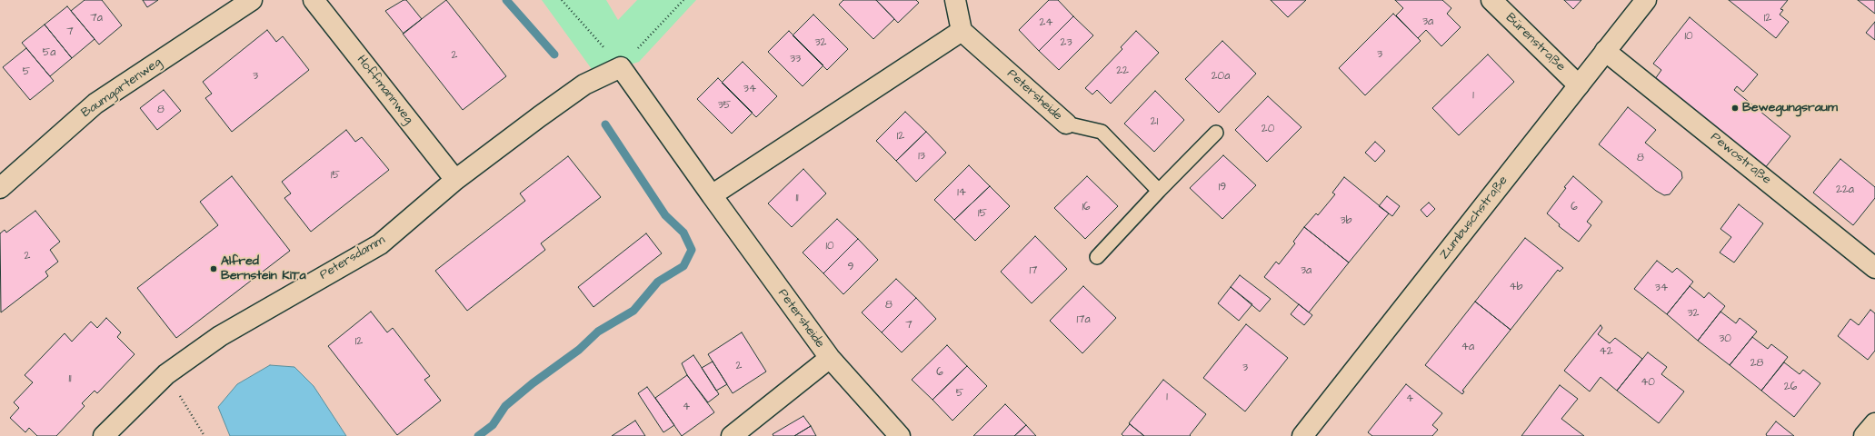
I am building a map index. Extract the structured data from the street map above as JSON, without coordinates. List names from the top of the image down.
{
  "streets": {
    "street": [
      "Bürenstraße",
      "Baumgartenweg",
      "Hoffmannweg",
      "Petersheide",
      "Pewostraße",
      "Zumbuschstraße",
      "Petersdamm"
    ]
  },
  "crossings": [
    ["Bürenstraße", "Zumbuschstraße"],
    ["Hoffmannweg", "Petersdamm"],
    ["Petersheide", "Petersdamm"],
    ["Pewostraße", "Zumbuschstraße"]
  ],
  "places": ["Bewegungsraum", "Alfred Bernstein KiTa"],
  "house_numbers": [
    "7a",
    "12",
    "3a",
    "24",
    "7",
    "10",
    "32",
    "23",
    "5a",
    "3",
    "2",
    "33",
    "22",
    "5",
    "3",
    "20a",
    "34",
    "1",
    "35",
    "8",
    "21",
    "20",
    "12",
    "13",
    "8",
    "15",
    "19",
    "22a",
    "14",
    "11",
    "16",
    "6",
    "15",
    "3b",
    "10",
    "2",
    "9",
    "17",
    "3a",
    "4b",
    "34",
    "8",
    "32",
    "17a",
    "7",
    "30",
    "12",
    "4a",
    "42",
    "28",
    "2",
    "3",
    "6",
    "11",
    "40",
    "26",
    "5",
    "1",
    "4",
    "4"
  ]
}
